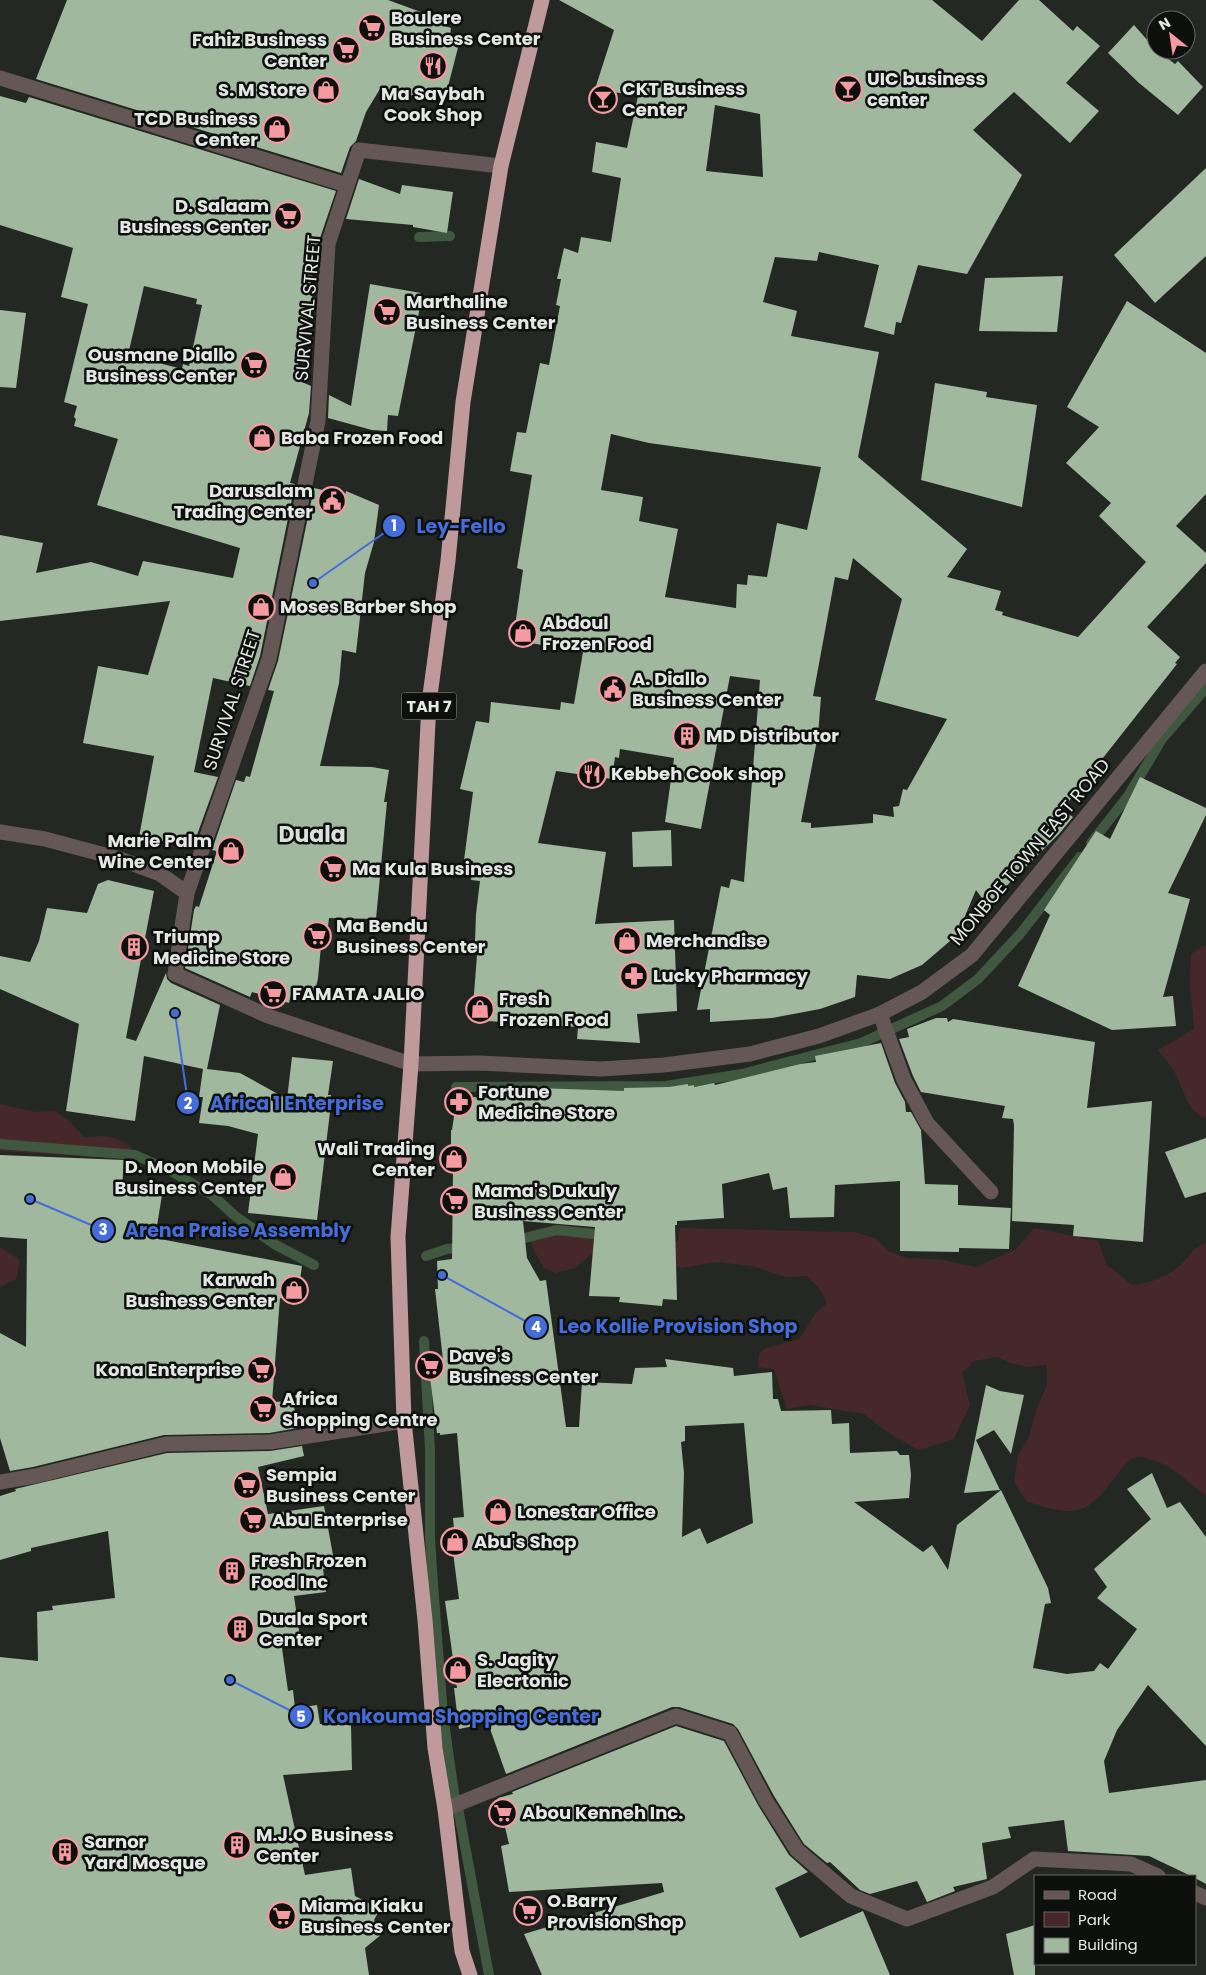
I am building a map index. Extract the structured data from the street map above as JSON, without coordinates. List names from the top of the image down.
{
  "streets": {
    "highway": ["TAH 7"],
    "street": ["SURVIVAL STREET", "MONBOE TOWN EAST ROAD"]
  },
  "crossings": [
    ["SURVIVAL STREET", "TAH 7"],
    ["SURVIVAL STREET", "MONBOE TOWN EAST ROAD"],
    ["TAH 7", "MONBOE TOWN EAST ROAD"]
  ],
  "districts": ["Duala"],
  "places": {
    "supermarket": [
      "Boulere Business Center",
      "Fahiz Business Center",
      "D. Salaam Business Center",
      "Marthaline Business Center",
      "Ousmane Diallo Business Center",
      "Ma Kula Business",
      "Ma Bendu Business Center",
      "FAMATA JALIO",
      "Mama's Dukuly Business Center",
      "Dave's Business Center",
      "Kona Enterprise",
      "Africa Shopping Centre",
      "Sempia Business Center",
      "Abu Enterprise",
      "Abou Kenneh Inc.",
      "O.Barry Provision Shop",
      "Miama Kiaku Business Center"
    ],
    "restaurant": ["Ma Saybah Cook Shop", "Kebbeh Cook shop"],
    "bar": ["UIC business center", "CKT Business Center"],
    "shop": [
      "S. M Store",
      "TCD Business Center",
      "Baba Frozen Food",
      "Moses Barber Shop",
      "Abdoul Frozen Food",
      "Marie Palm Wine Center",
      "Merchandise",
      "Fresh Frozen Food",
      "Wali Trading Center",
      "D. Moon Mobile Business Center",
      "Karwah Business Center",
      "Lonestar Office",
      "Abu's Shop",
      "S. Jagity Elecrtonic"
    ],
    "public building": ["Darusalam Trading Center", "A. Diallo Business Center"],
    "other": [
      "Ley-Fello",
      "Africa 1 Enterprise",
      "Arena Praise Assembly",
      "Leo Kollie Provision Shop",
      "Konkouma Shopping Center"
    ],
    "building": [
      "MD Distributor",
      "Triump Medicine Store",
      "Fresh Frozen Food Inc",
      "Duala Sport Center",
      "M.J.O Business Center",
      "Sarnor Yard Mosque"
    ],
    "pharmacy": ["Lucky Pharmacy", "Fortune Medicine Store"]
  },
  "legend": ["Road", "Park", "Building"],
  "north": "top left"
}
